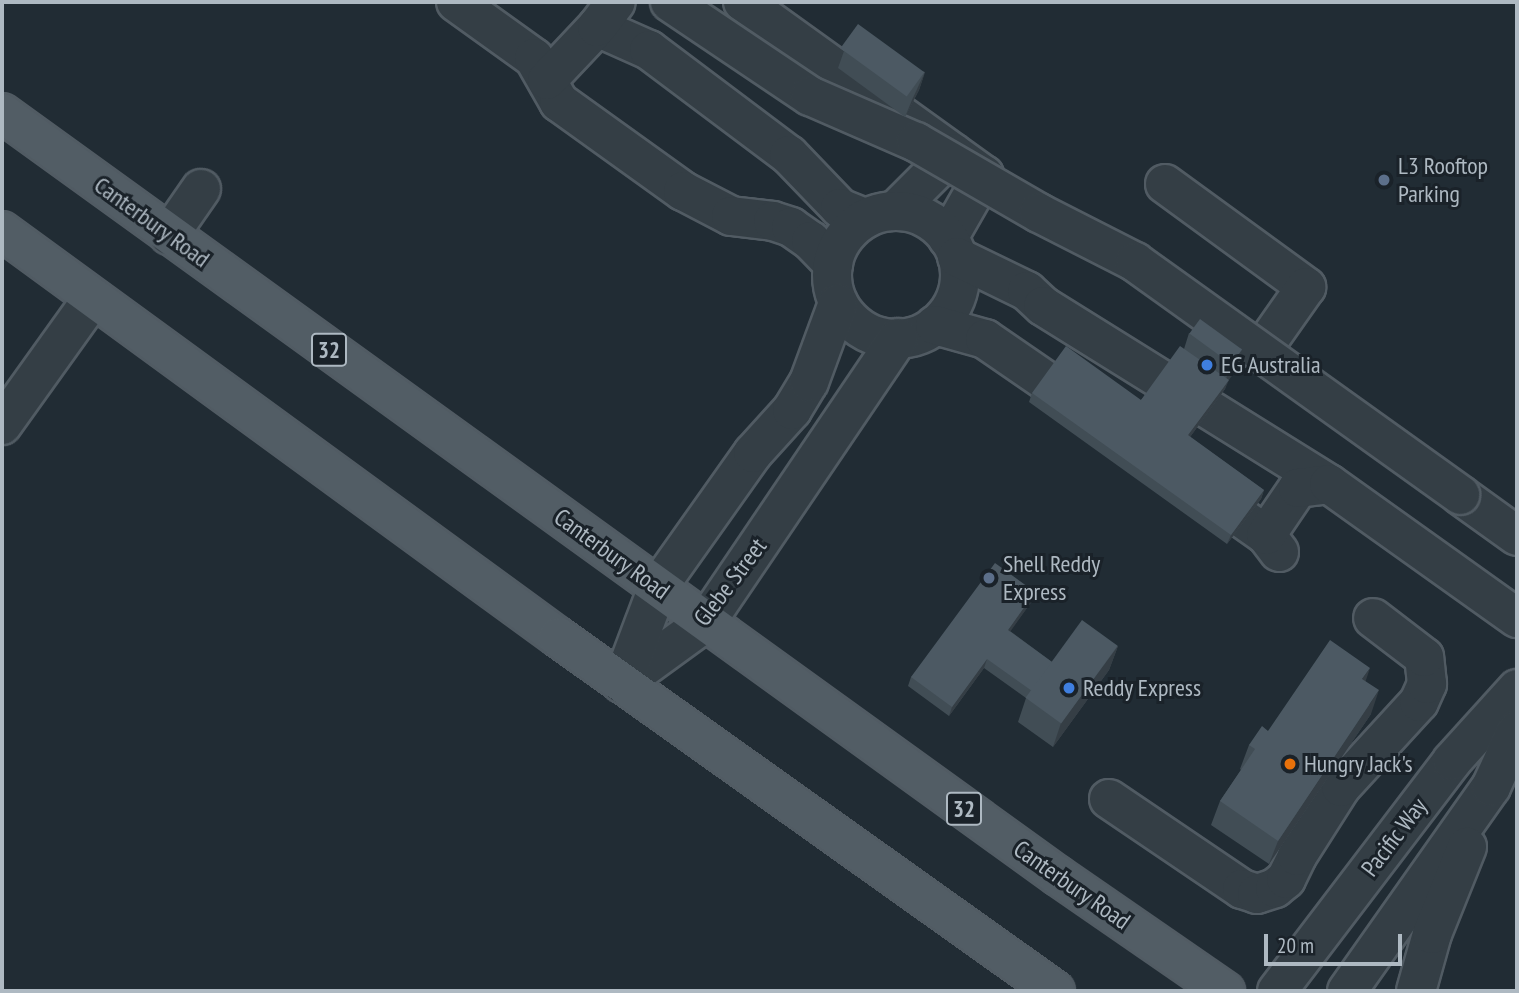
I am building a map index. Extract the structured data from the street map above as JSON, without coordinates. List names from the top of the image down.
{
  "streets": {
    "main road": ["Canterbury Road", "32"],
    "street": ["Glebe Street", "Pacific Way"]
  },
  "crossings": [
    ["Canterbury Road", "Glebe Street"]
  ],
  "places": [
    "L3 Rooftop Parking",
    "EG Australia",
    "Shell Reddy Express",
    "Reddy Express",
    "Hungry Jack's"
  ],
  "scale_bar": "20 m"
}
